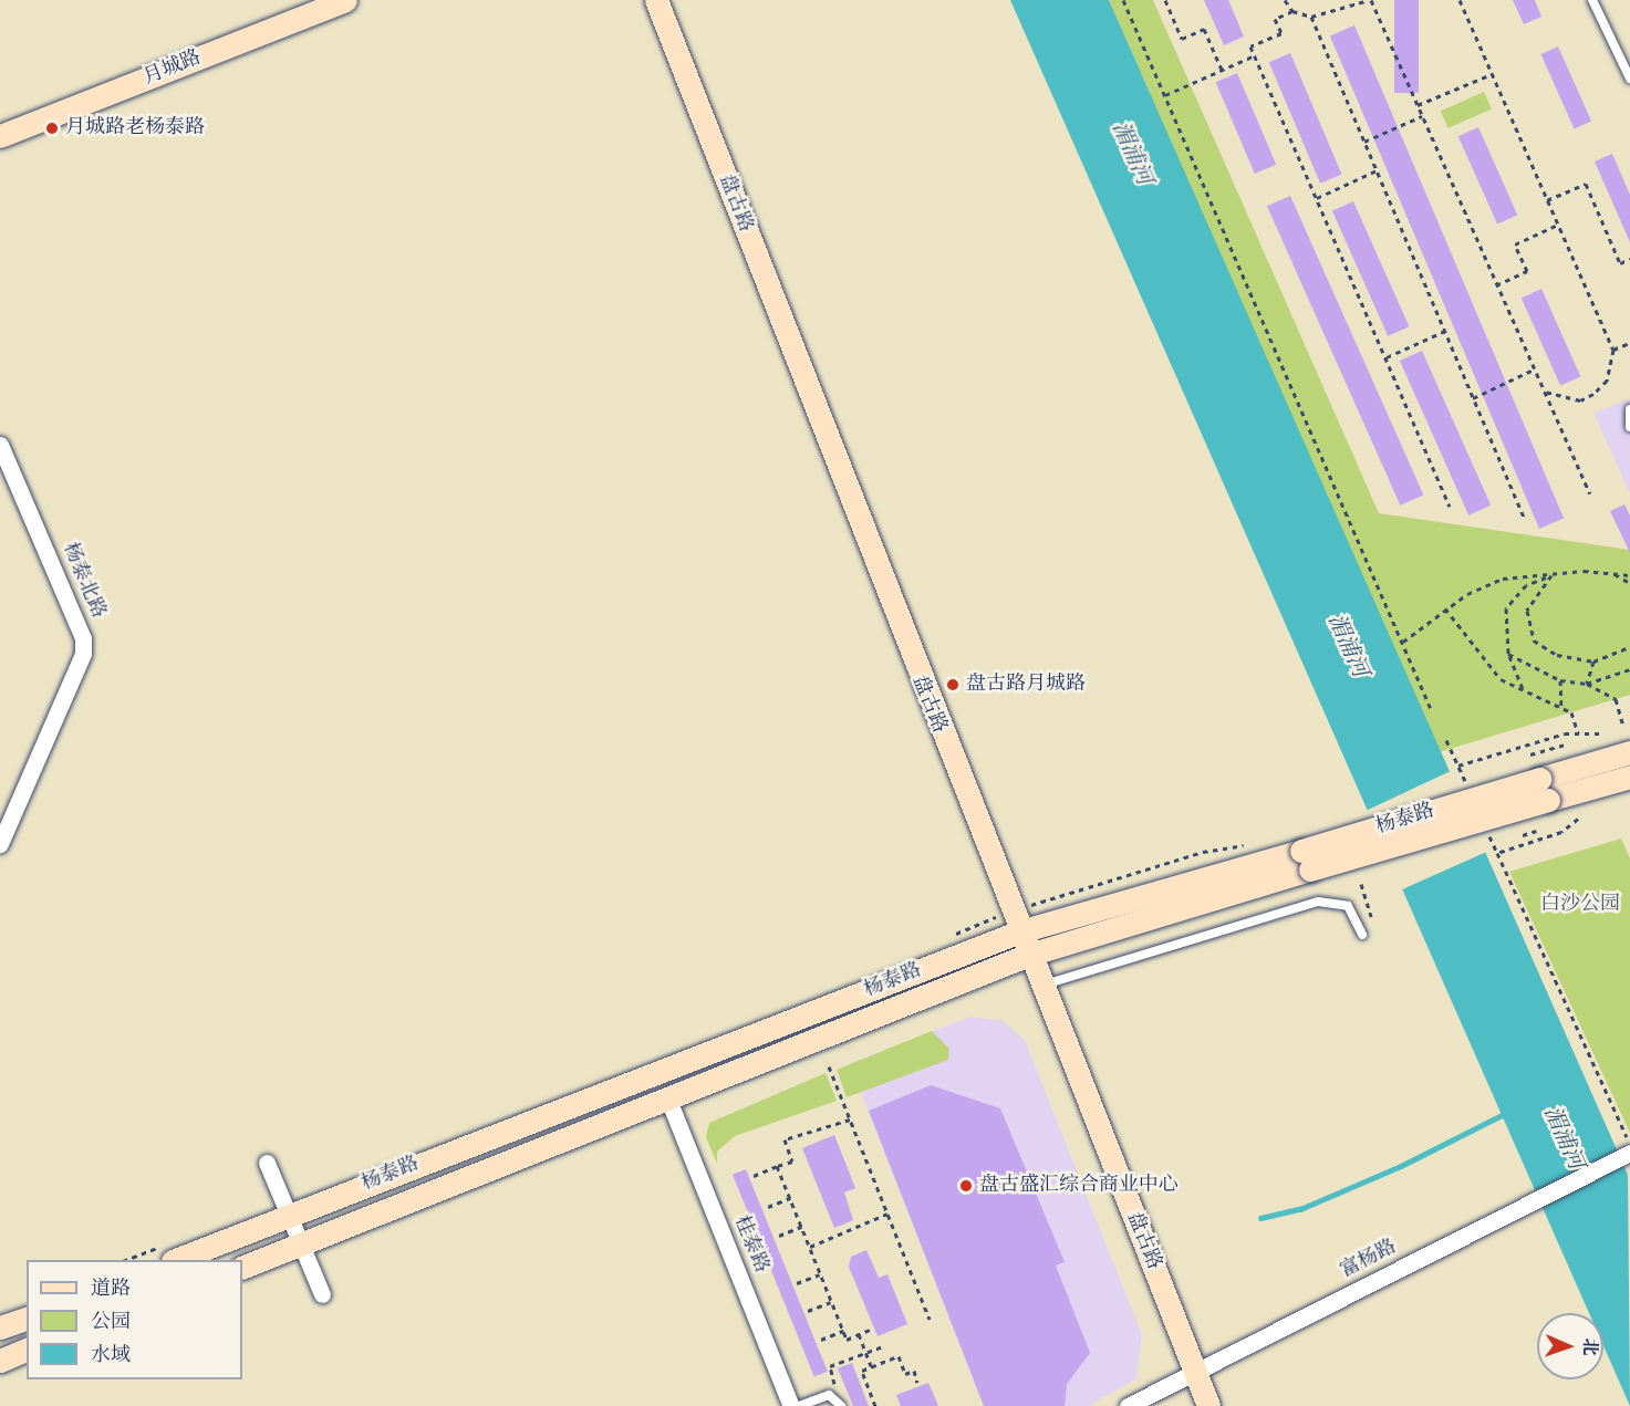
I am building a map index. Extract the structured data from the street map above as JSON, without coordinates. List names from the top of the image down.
{
  "streets": {
    "main road": ["月城路", "盘古路", "杨泰路"],
    "street": ["杨泰北路", "桂泰路", "富杨路"]
  },
  "crossings": [
    ["盘古路", "杨泰路"],
    ["盘古路", "富杨路"],
    ["杨泰路", "桂泰路"]
  ],
  "water": ["湄浦河"],
  "parks": ["白沙公园"],
  "places": ["月城路老杨泰路", "盘古路月城路", "盘古盛汇综合商业中心"],
  "legend": ["道路", "公园", "水域"],
  "north": "right"
}
